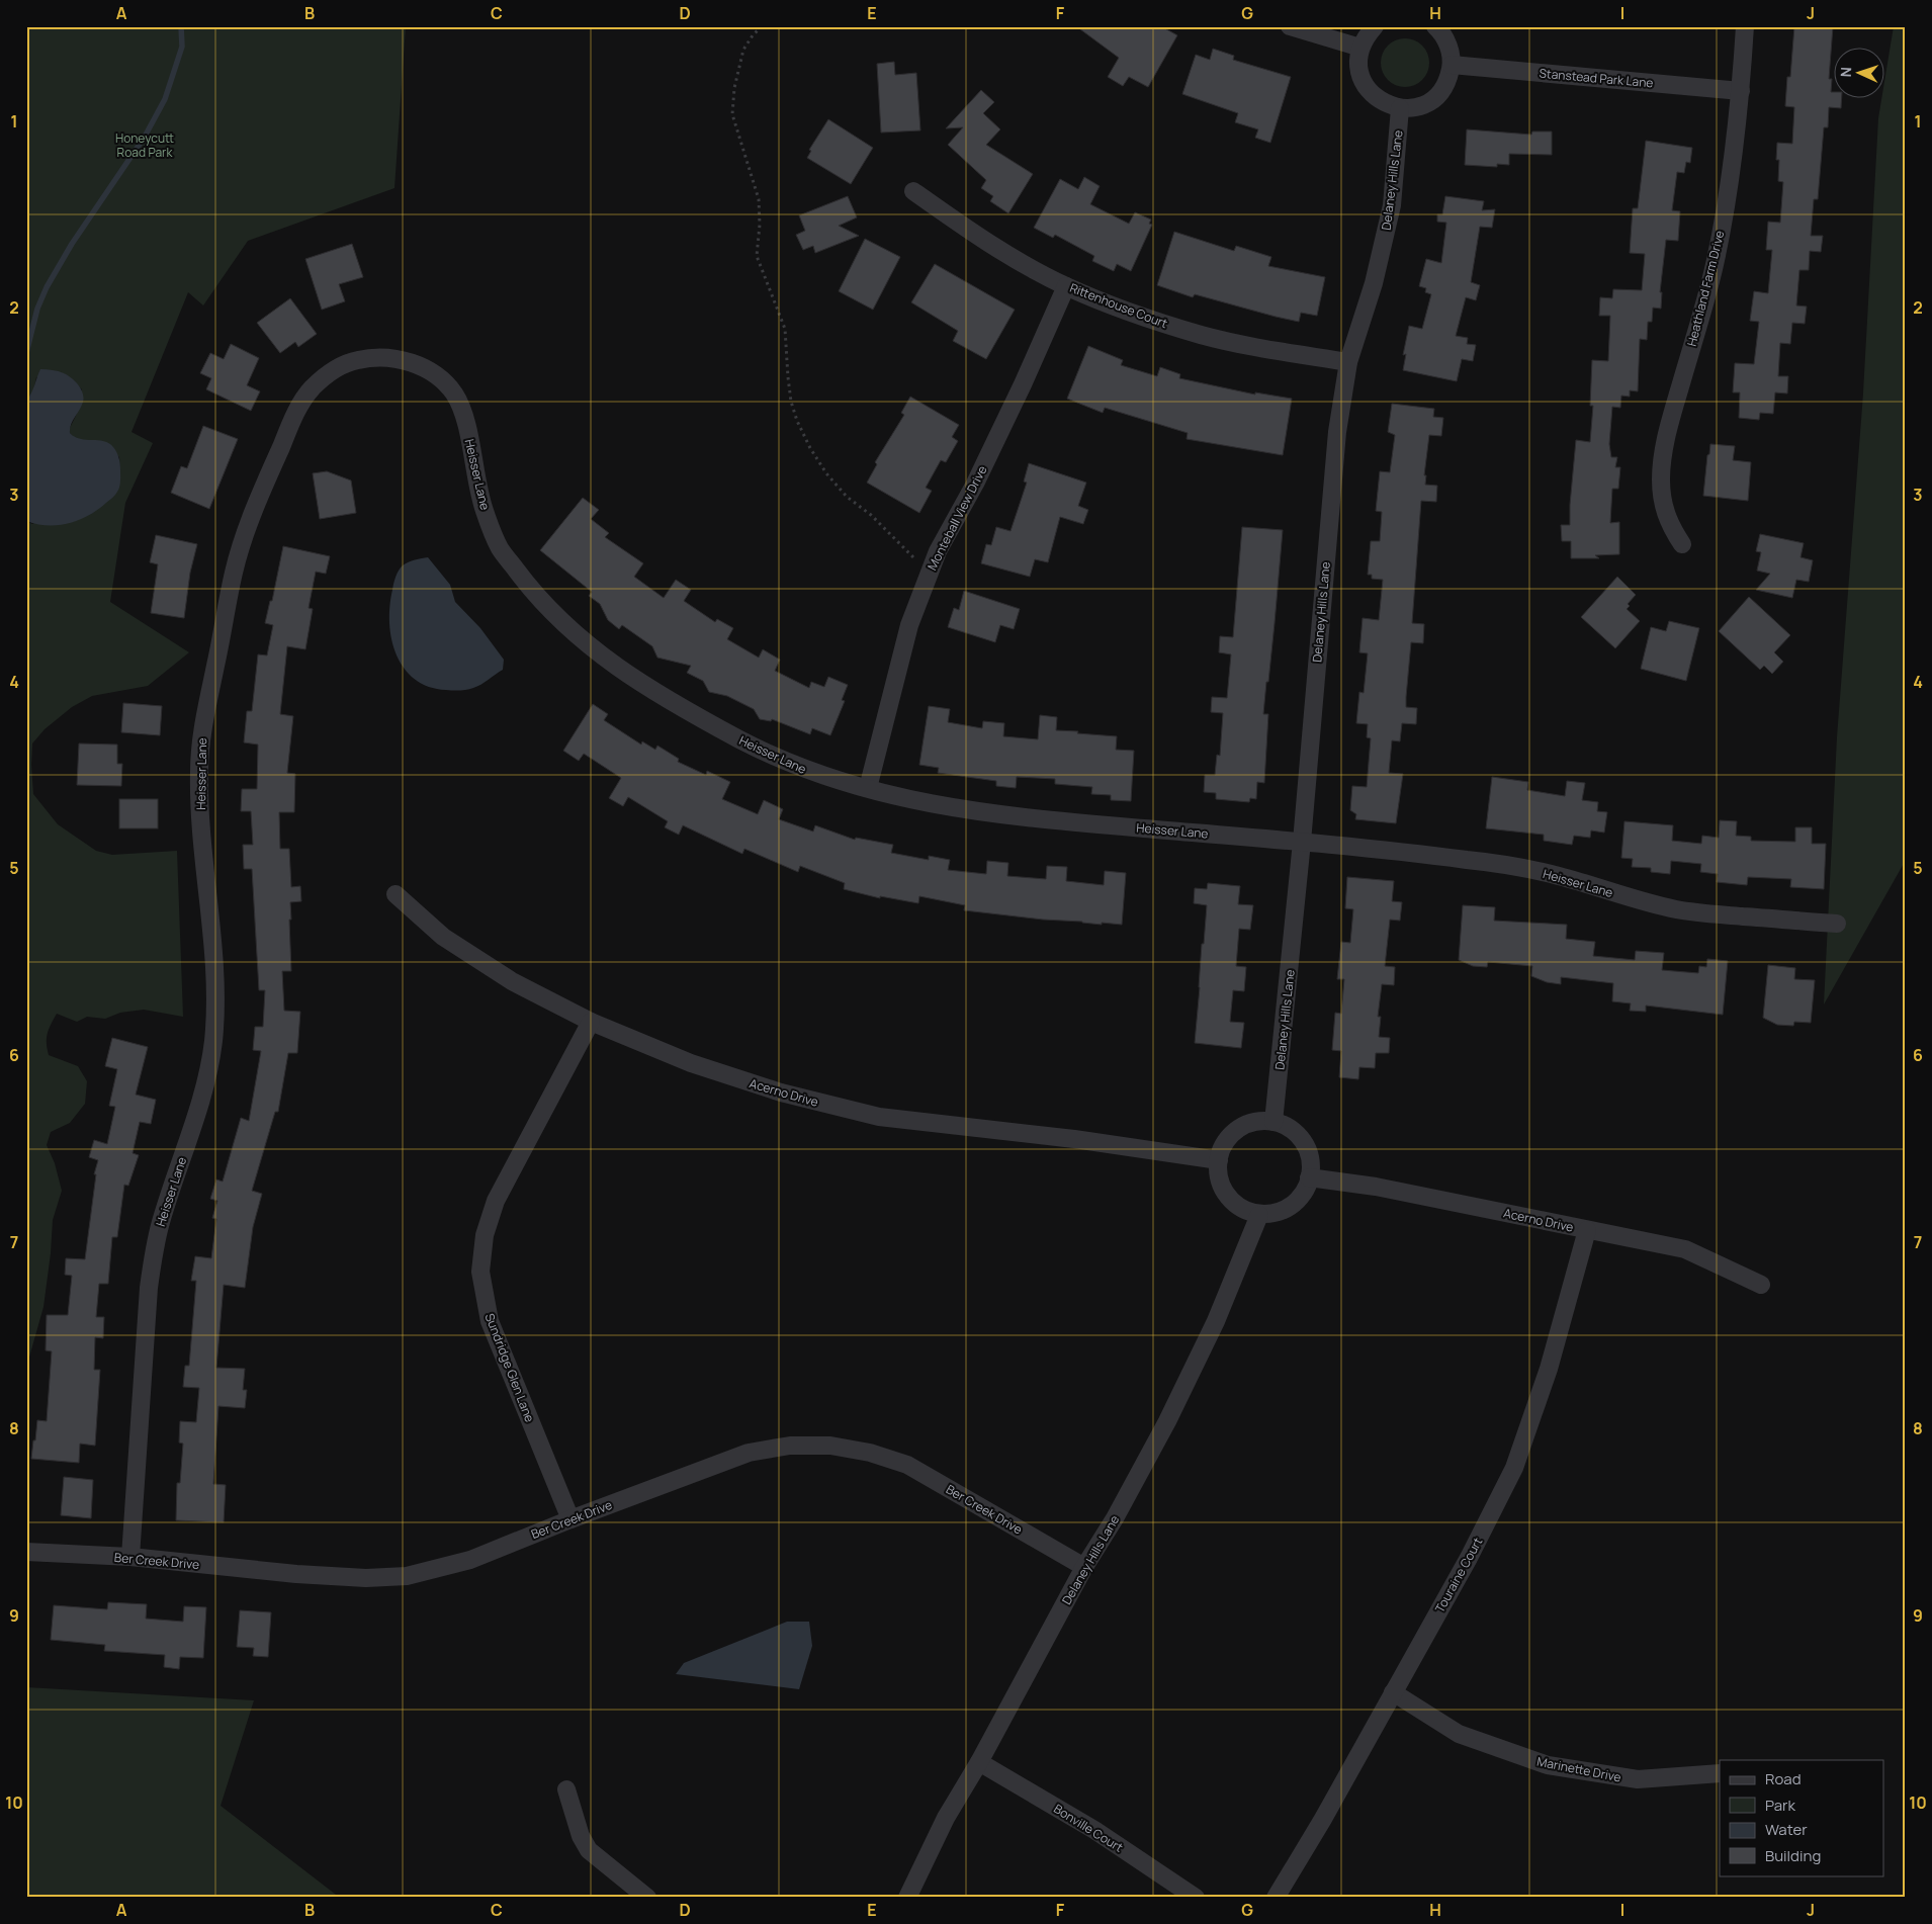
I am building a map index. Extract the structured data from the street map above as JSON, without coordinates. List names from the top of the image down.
{
  "streets": {
    "street": [
      "Stanstead Park Lane",
      "Delaney Hills Lane",
      "Heathland Farm Drive",
      "Rittenhouse Court",
      "Heisser Lane",
      "Monteball View Drive",
      "Acerno Drive",
      "Sundridge Glen Lane",
      "Ber Creek Drive",
      "Touraine Court",
      "Marinette Drive",
      "Bonville Court"
    ]
  },
  "crossings": [
    ["Stanstead Park Lane", "Heathland Farm Drive"],
    ["Delaney Hills Lane", "Rittenhouse Court"],
    ["Delaney Hills Lane", "Heisser Lane"],
    ["Delaney Hills Lane", "Acerno Drive"],
    ["Delaney Hills Lane", "Ber Creek Drive"],
    ["Delaney Hills Lane", "Bonville Court"],
    ["Rittenhouse Court", "Monteball View Drive"],
    ["Heisser Lane", "Monteball View Drive"],
    ["Heisser Lane", "Ber Creek Drive"],
    ["Acerno Drive", "Sundridge Glen Lane"],
    ["Acerno Drive", "Touraine Court"],
    ["Sundridge Glen Lane", "Ber Creek Drive"],
    ["Touraine Court", "Marinette Drive"]
  ],
  "parks": ["Honeycutt Road Park"],
  "legend": [
    "Road",
    "Park",
    "Water",
    "Building"
  ],
  "north": "left",
  "grid": {
    "columns": [
      "A",
      "B",
      "C",
      "D",
      "E",
      "F",
      "G",
      "H",
      "I",
      "J"
    ],
    "rows": [
      "1",
      "2",
      "3",
      "4",
      "5",
      "6",
      "7",
      "8",
      "9",
      "10"
    ]
  }
}
